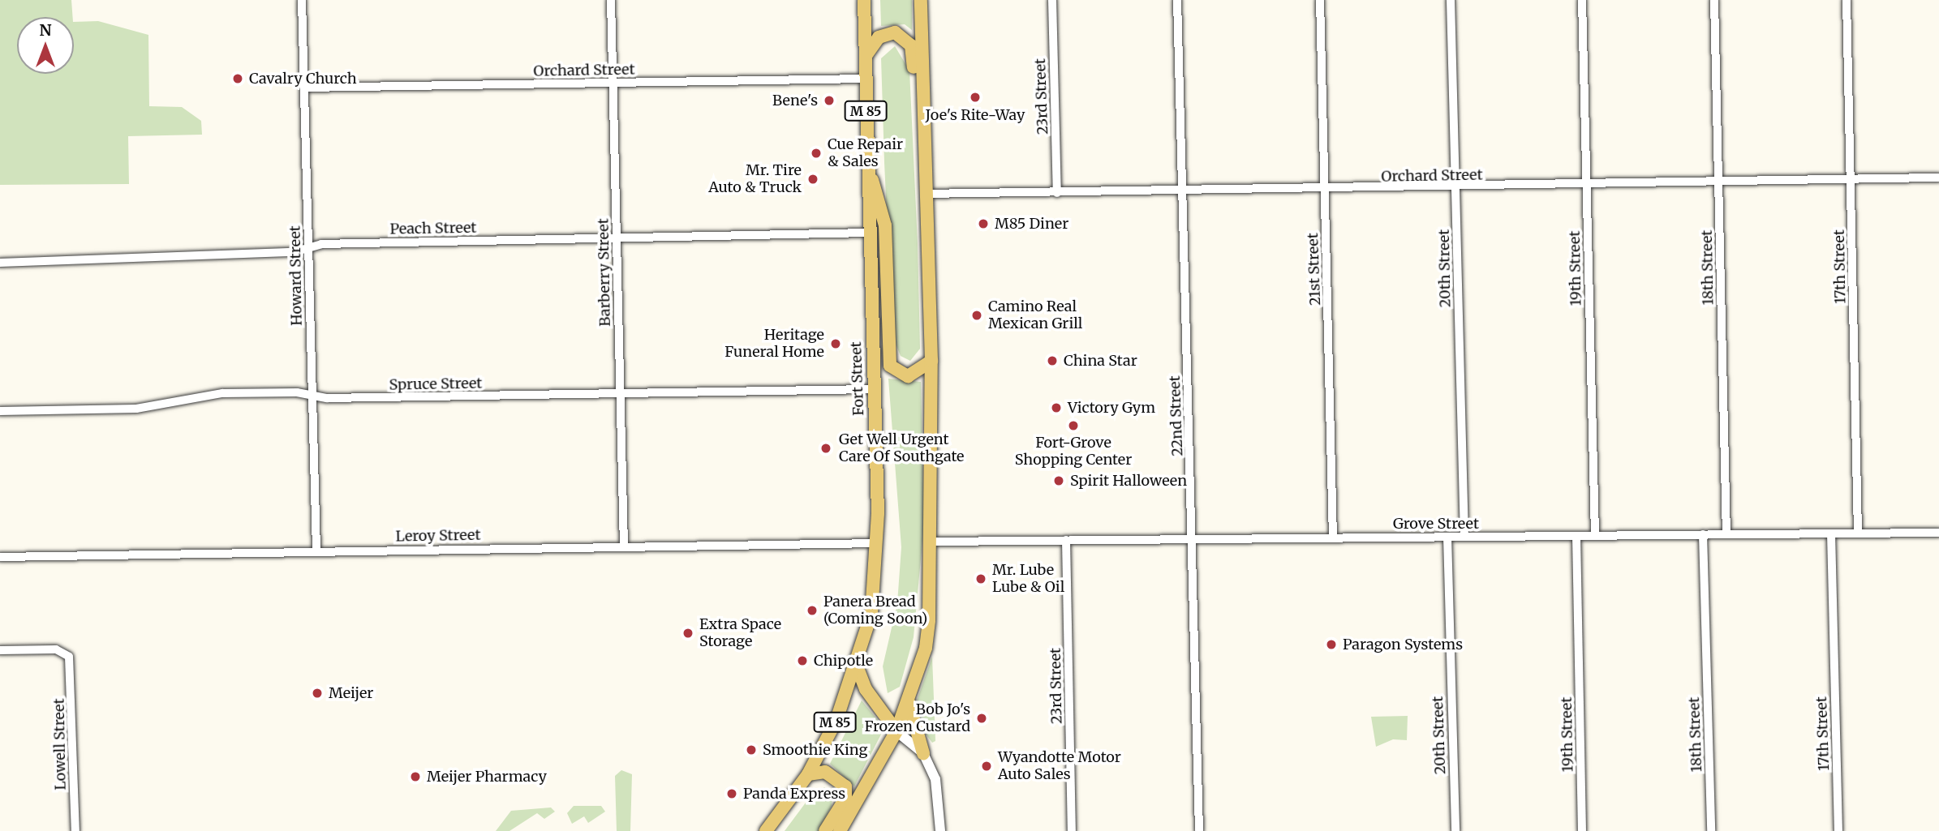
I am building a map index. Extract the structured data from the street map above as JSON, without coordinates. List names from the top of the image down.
{
  "streets": {
    "main road": ["M 85", "Fort Street"],
    "street": [
      "Orchard Street",
      "23rd Street",
      "Peach Street",
      "17th Street",
      "18th Street",
      "20th Street",
      "19th Street",
      "21st Street",
      "Barberry Street",
      "Howard Street",
      "Spruce Street",
      "22nd Street",
      "Grove Street",
      "Leroy Street",
      "Lowell Street"
    ]
  },
  "crossings": [
    ["Orchard Street", "23rd Street"],
    ["Orchard Street", "17th Street"],
    ["Orchard Street", "18th Street"],
    ["Orchard Street", "20th Street"],
    ["Orchard Street", "19th Street"],
    ["Orchard Street", "21st Street"],
    ["Orchard Street", "Barberry Street"],
    ["Orchard Street", "Howard Street"],
    ["Orchard Street", "Fort Street"],
    ["Orchard Street", "22nd Street"],
    ["23rd Street", "Grove Street"],
    ["Peach Street", "Barberry Street"],
    ["Peach Street", "Howard Street"],
    ["Peach Street", "Fort Street"],
    ["17th Street", "Grove Street"],
    ["18th Street", "Grove Street"],
    ["20th Street", "Grove Street"],
    ["19th Street", "Grove Street"],
    ["21st Street", "Grove Street"],
    ["Barberry Street", "Spruce Street"],
    ["Barberry Street", "Leroy Street"],
    ["Howard Street", "Spruce Street"],
    ["Howard Street", "Leroy Street"],
    ["Fort Street", "Spruce Street"],
    ["Fort Street", "Leroy Street"],
    ["22nd Street", "Grove Street"]
  ],
  "places": [
    "Cavalry Church",
    "Joe's Rite-Way",
    "Bene's",
    "Cue Repair & Sales",
    "Mr. Tire Auto & Truck",
    "M85 Diner",
    "Camino Real Mexican Grill",
    "Heritage Funeral Home",
    "China Star",
    "Victory Gym",
    "Fort-Grove Shopping Center",
    "Get Well Urgent Care Of Southgate",
    "Spirit Halloween",
    "Mr. Lube Lube & Oil",
    "Panera Bread (Coming Soon)",
    "Extra Space Storage",
    "Paragon Systems",
    "Chipotle",
    "Meijer",
    "Bob Jo's Frozen Custard",
    "Smoothie King",
    "Wyandotte Motor Auto Sales",
    "Meijer Pharmacy",
    "Panda Express"
  ],
  "north": "top"
}
